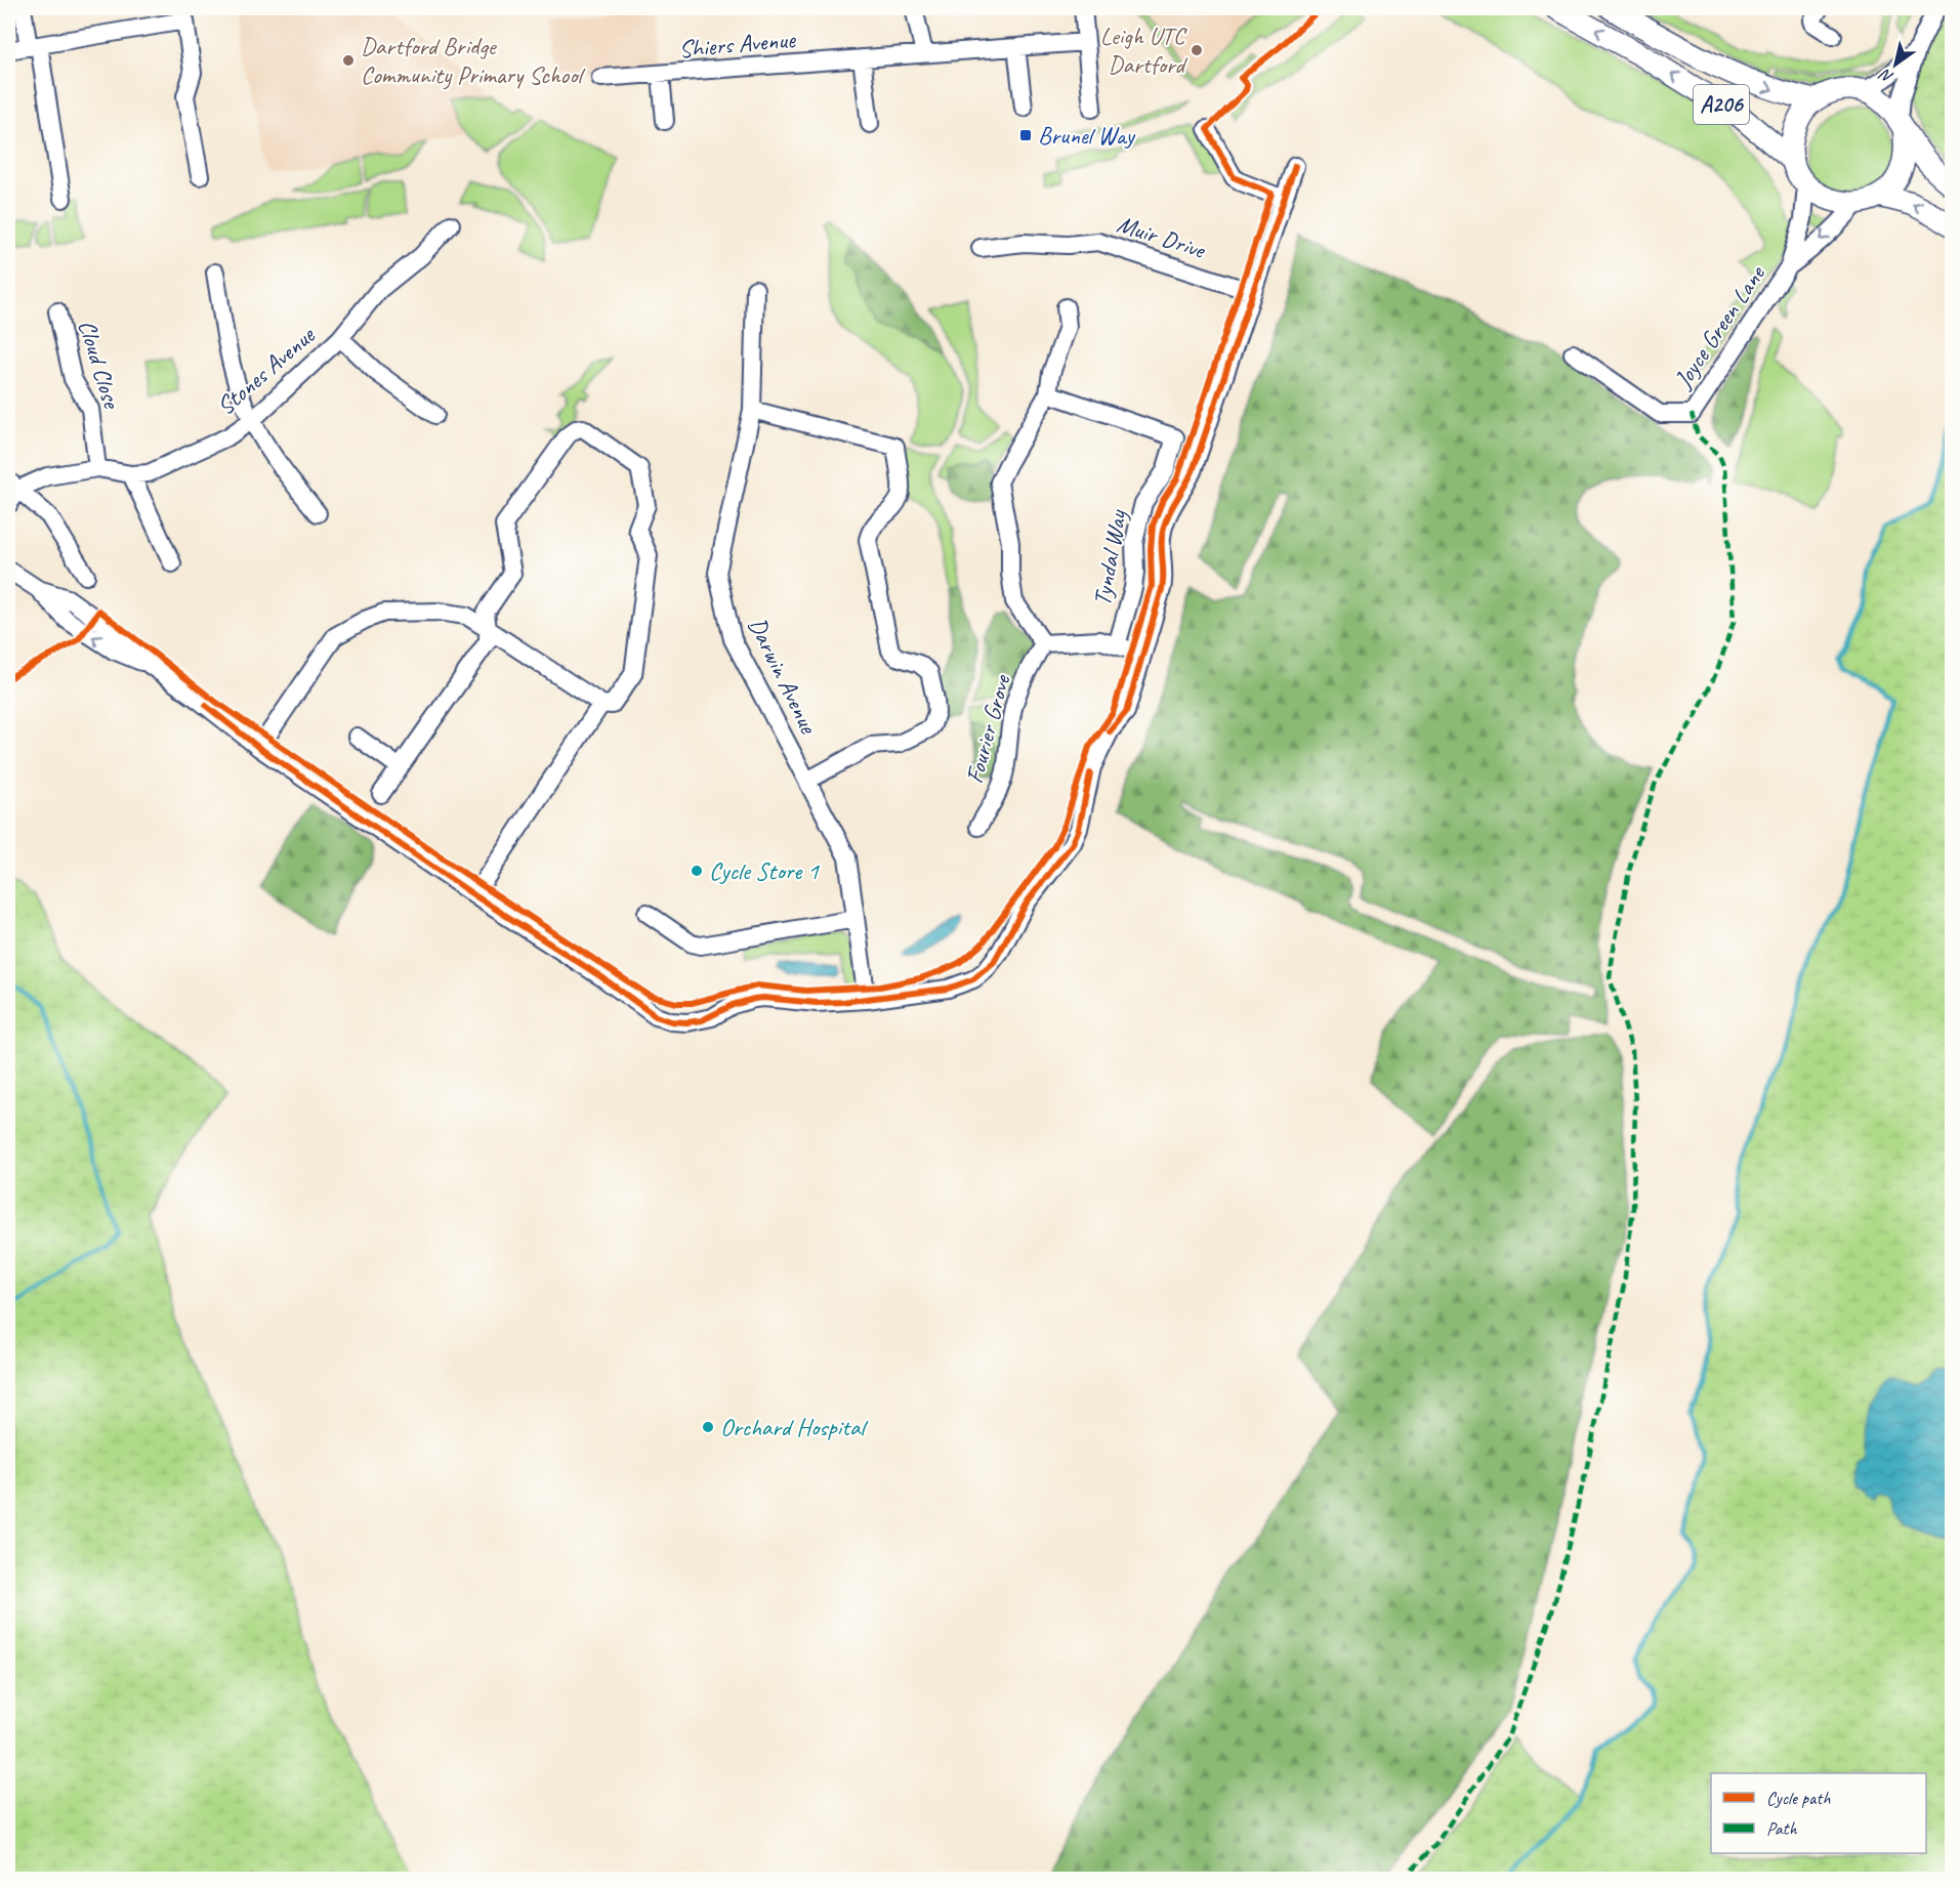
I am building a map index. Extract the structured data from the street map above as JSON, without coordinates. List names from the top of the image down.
{
  "streets": {
    "main road": ["A206"],
    "street": [
      "Shiers Avenue",
      "Muir Drive",
      "Joyce Green Lane",
      "Cloud Close",
      "Stones Avenue",
      "Tyndal Way",
      "Darwin Avenue",
      "Fourier Grove"
    ]
  },
  "crossings": [
    ["A206", "Joyce Green Lane"],
    ["Cloud Close", "Stones Avenue"]
  ],
  "places": {
    "other": [
      "Leigh UTC Dartford",
      "Dartford Bridge Community Primary School",
      "Cycle Store 1",
      "Orchard Hospital"
    ],
    "transit": ["Brunel Way"]
  },
  "legend": ["Cycle path", "Path"],
  "north": "bottom left"
}
